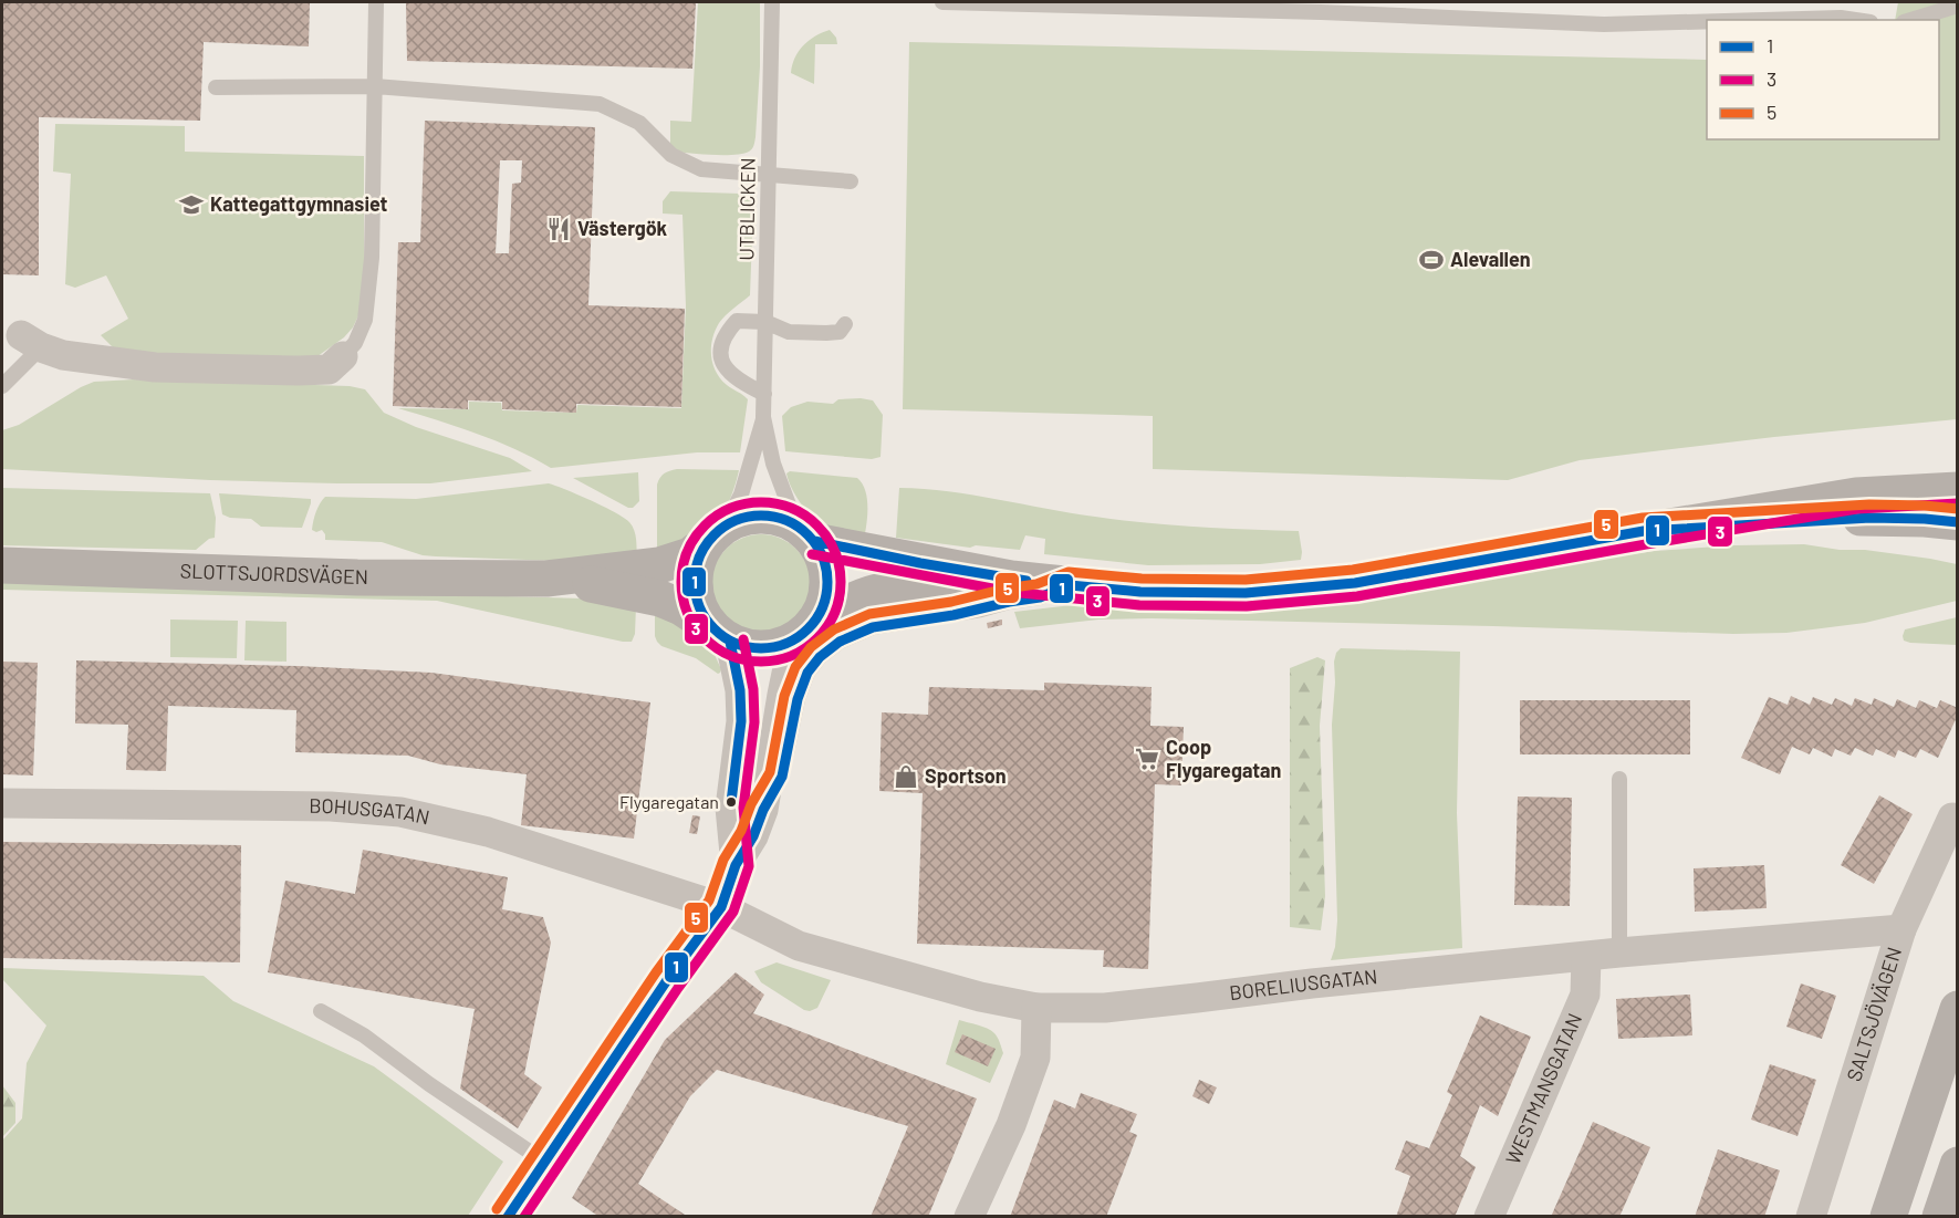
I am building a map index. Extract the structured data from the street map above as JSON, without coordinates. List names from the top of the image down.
{
  "streets": {
    "main road": ["SLOTTSJORDSVÄGEN"],
    "street": [
      "BOHUSGATAN",
      "BORELIUSGATAN",
      "SALTSJÖVÄGEN",
      "WESTMANSGATAN"
    ],
    "lane": ["UTBLICKEN"]
  },
  "crossings": [
    ["BOHUSGATAN", "BORELIUSGATAN"],
    ["BORELIUSGATAN", "SALTSJÖVÄGEN"],
    ["BORELIUSGATAN", "WESTMANSGATAN"]
  ],
  "places": {
    "school or university": ["Kattegattgymnasiet"],
    "restaurant": ["Västergök"],
    "sports": ["Alevallen"],
    "supermarket": ["Coop Flygaregatan"],
    "shop": ["Sportson"],
    "other": ["Flygaregatan"]
  },
  "lines": ["transit line 3", "transit line 5", "transit line 1"],
  "legend": ["1", "3", "5"]
}
